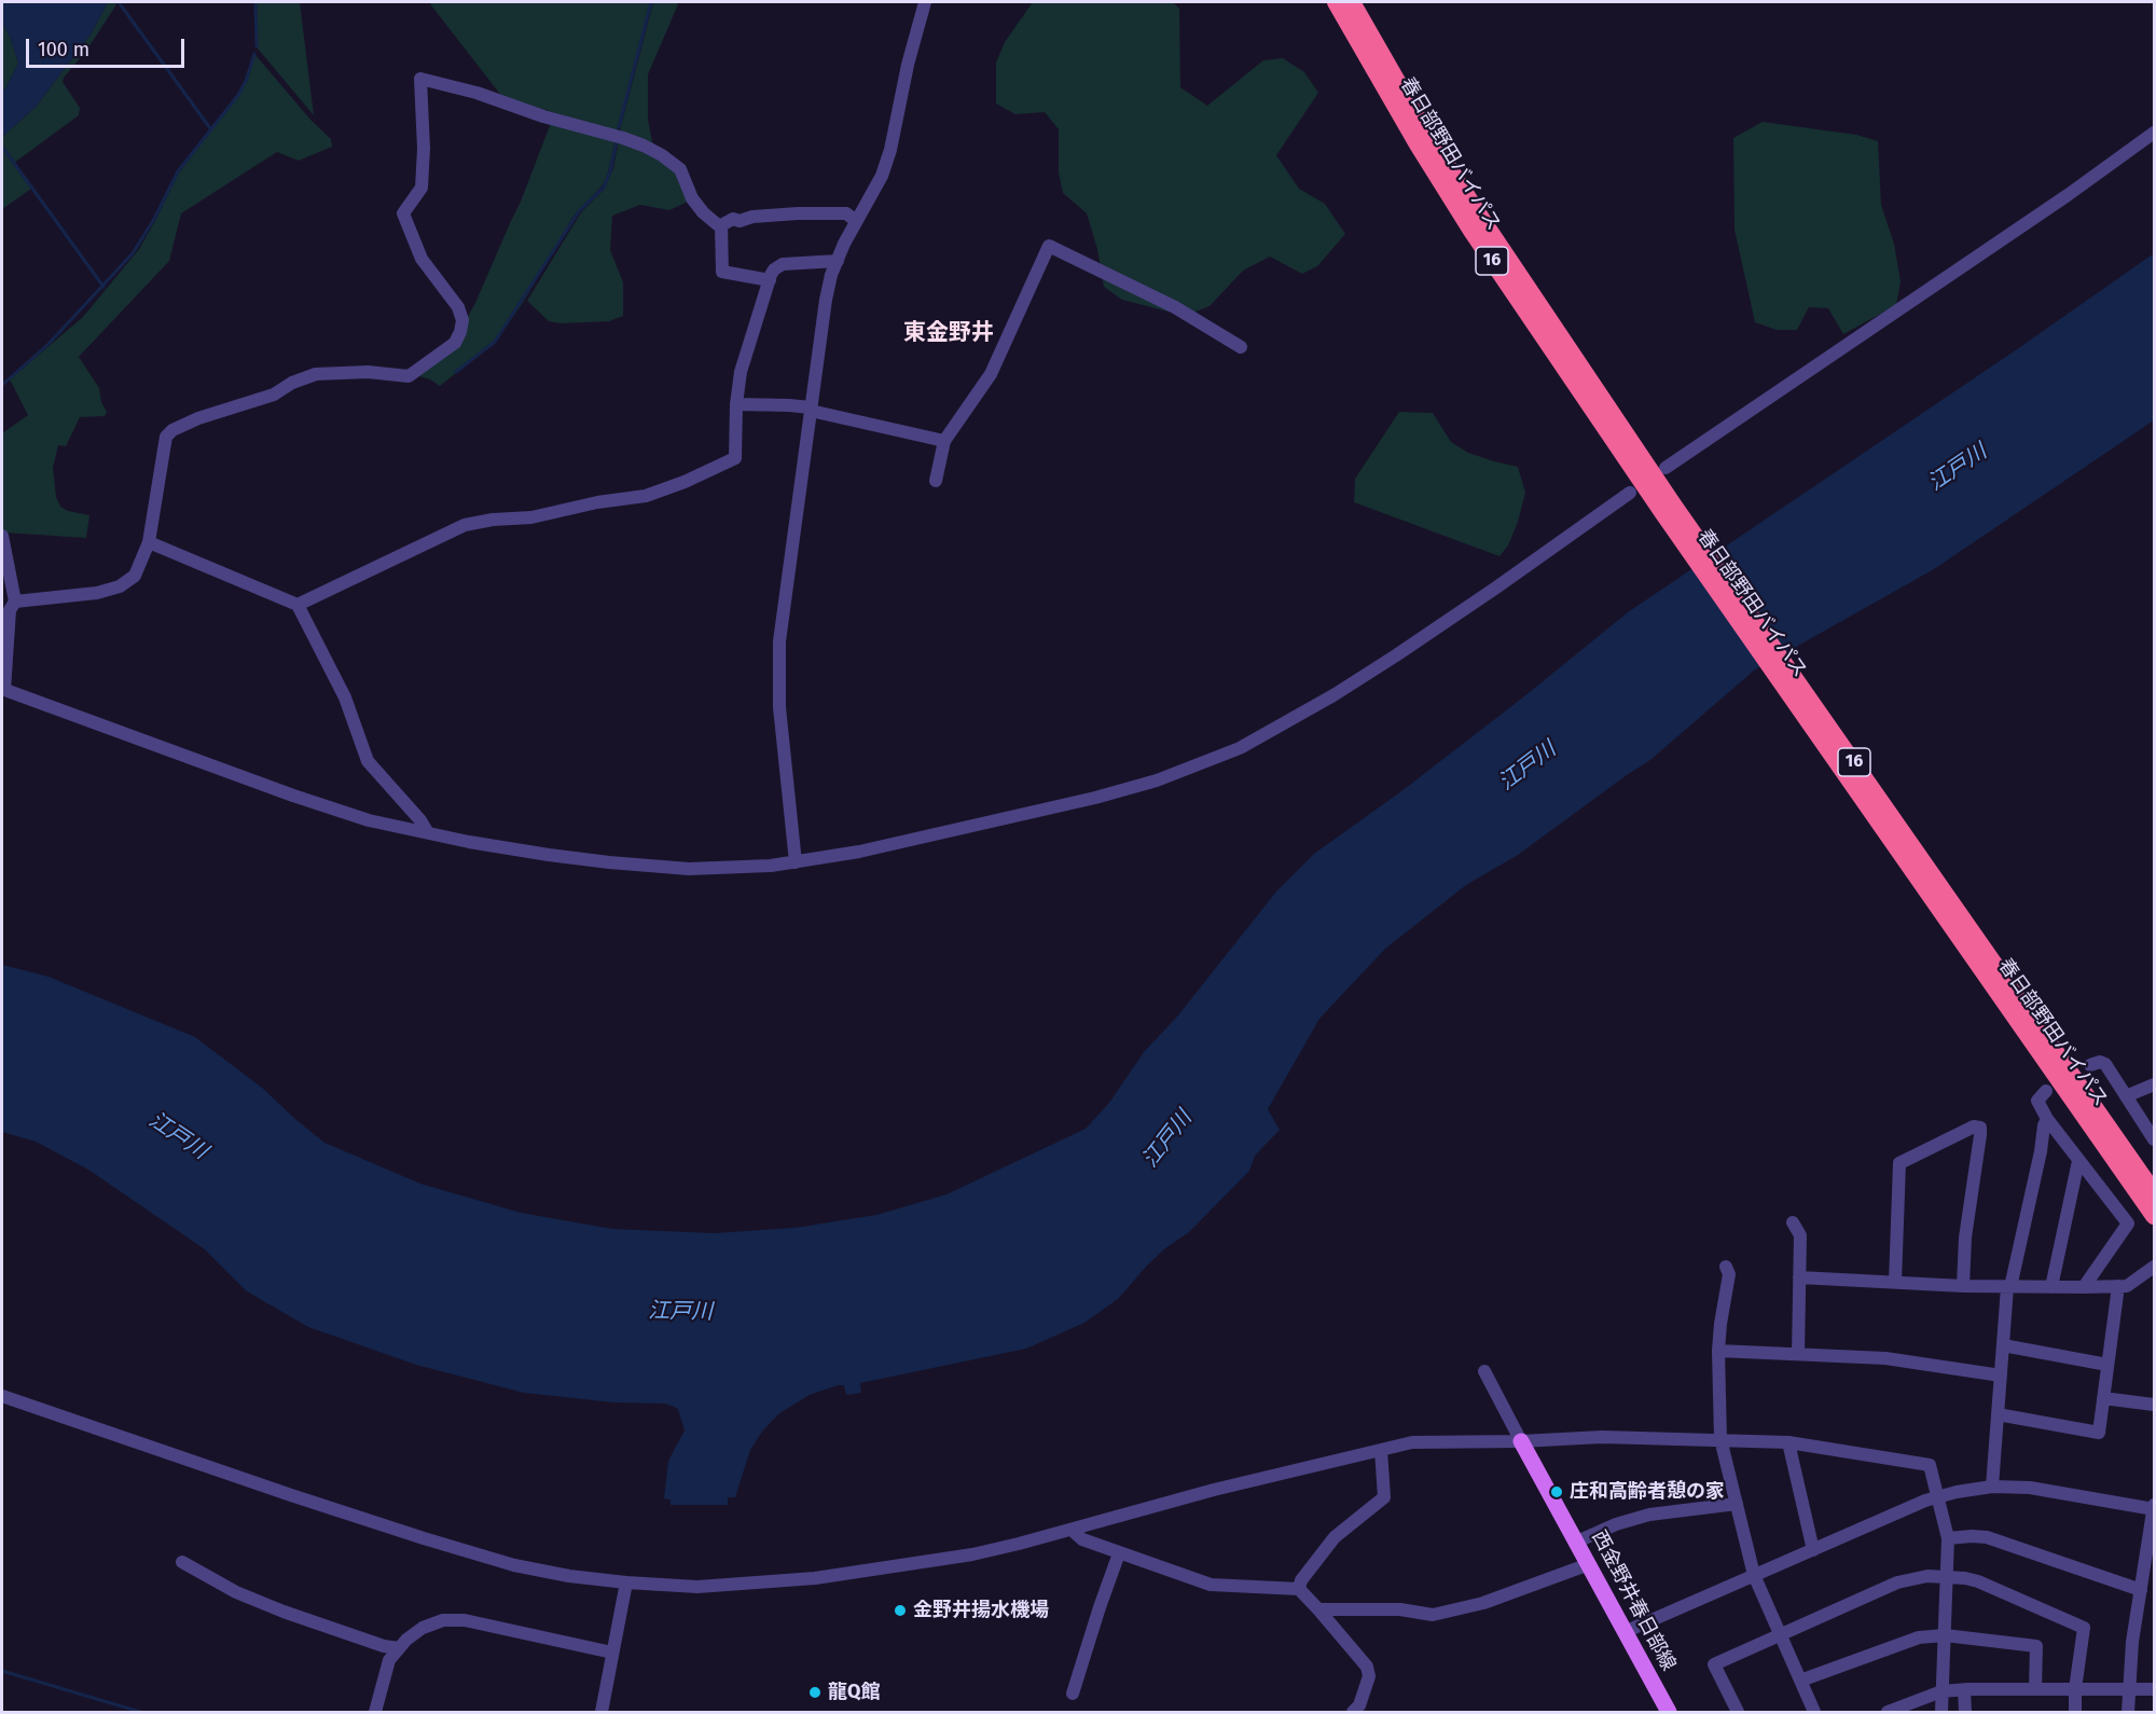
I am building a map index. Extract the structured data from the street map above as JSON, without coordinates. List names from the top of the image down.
{
  "streets": {
    "highway": ["春日部野田バイパス", "16"],
    "main road": ["西金野井春日部線"]
  },
  "districts": ["東金野井"],
  "water": ["江戸川"],
  "places": ["庄和高齢者憩の家", "金野井揚水機場", "龍Q館"],
  "scale_bar": "100 m"
}
